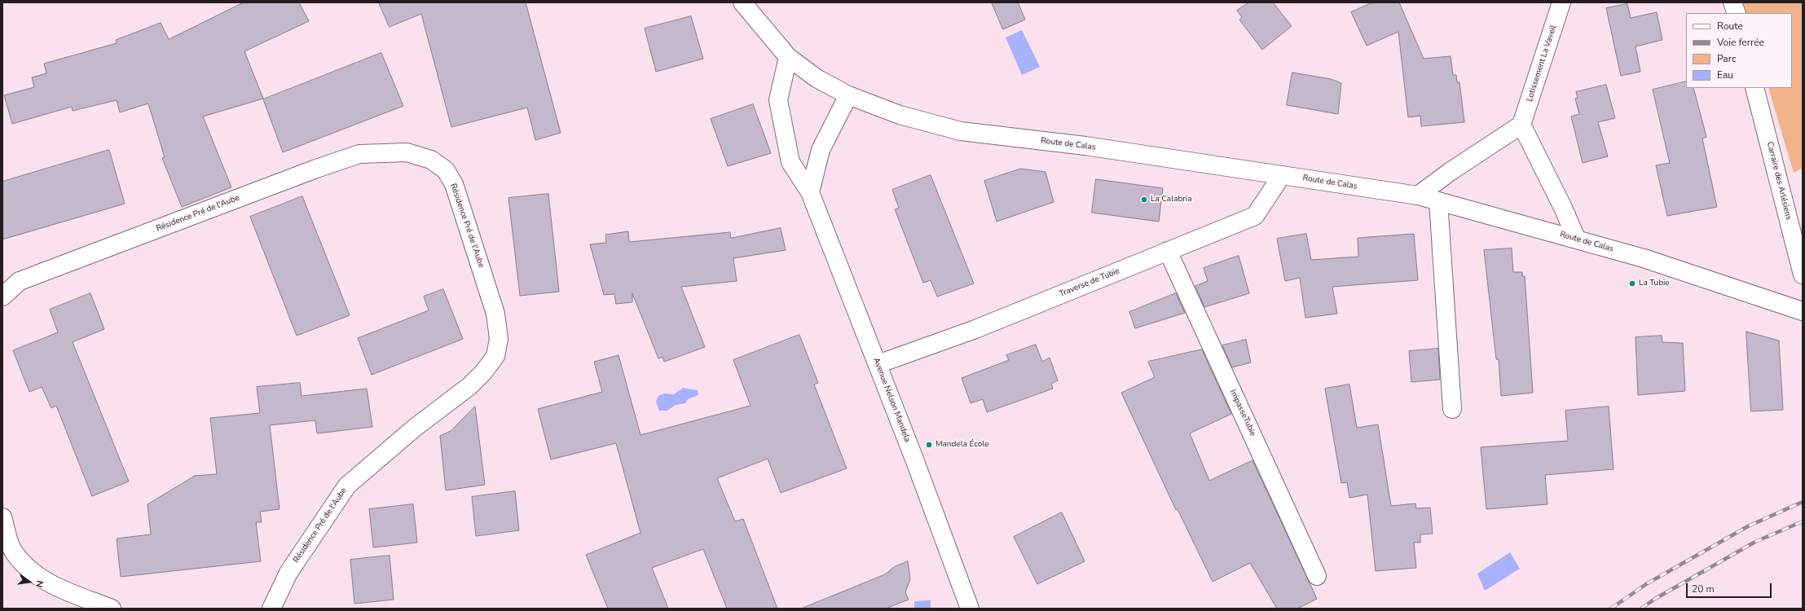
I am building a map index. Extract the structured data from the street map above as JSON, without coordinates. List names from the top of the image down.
{
  "streets": {
    "street": [
      "Lotissement La Vaveil",
      "Route de Calas",
      "Carraire des Arlésiens",
      "Résidence Pré de l'Aube",
      "Traverse de Tubie",
      "Avenue Nelson Mandela",
      "ImpasseTubie"
    ]
  },
  "crossings": [
    ["Route de Calas", "Traverse de Tubie"],
    ["Traverse de Tubie", "Avenue Nelson Mandela"],
    ["Traverse de Tubie", "ImpasseTubie"]
  ],
  "places": ["La Calabria", "La Tubie", "Mandela École"],
  "legend": [
    "Route",
    "Voie ferrée",
    "Parc",
    "Eau"
  ],
  "scale_bar": "20 m",
  "north": "right"
}
